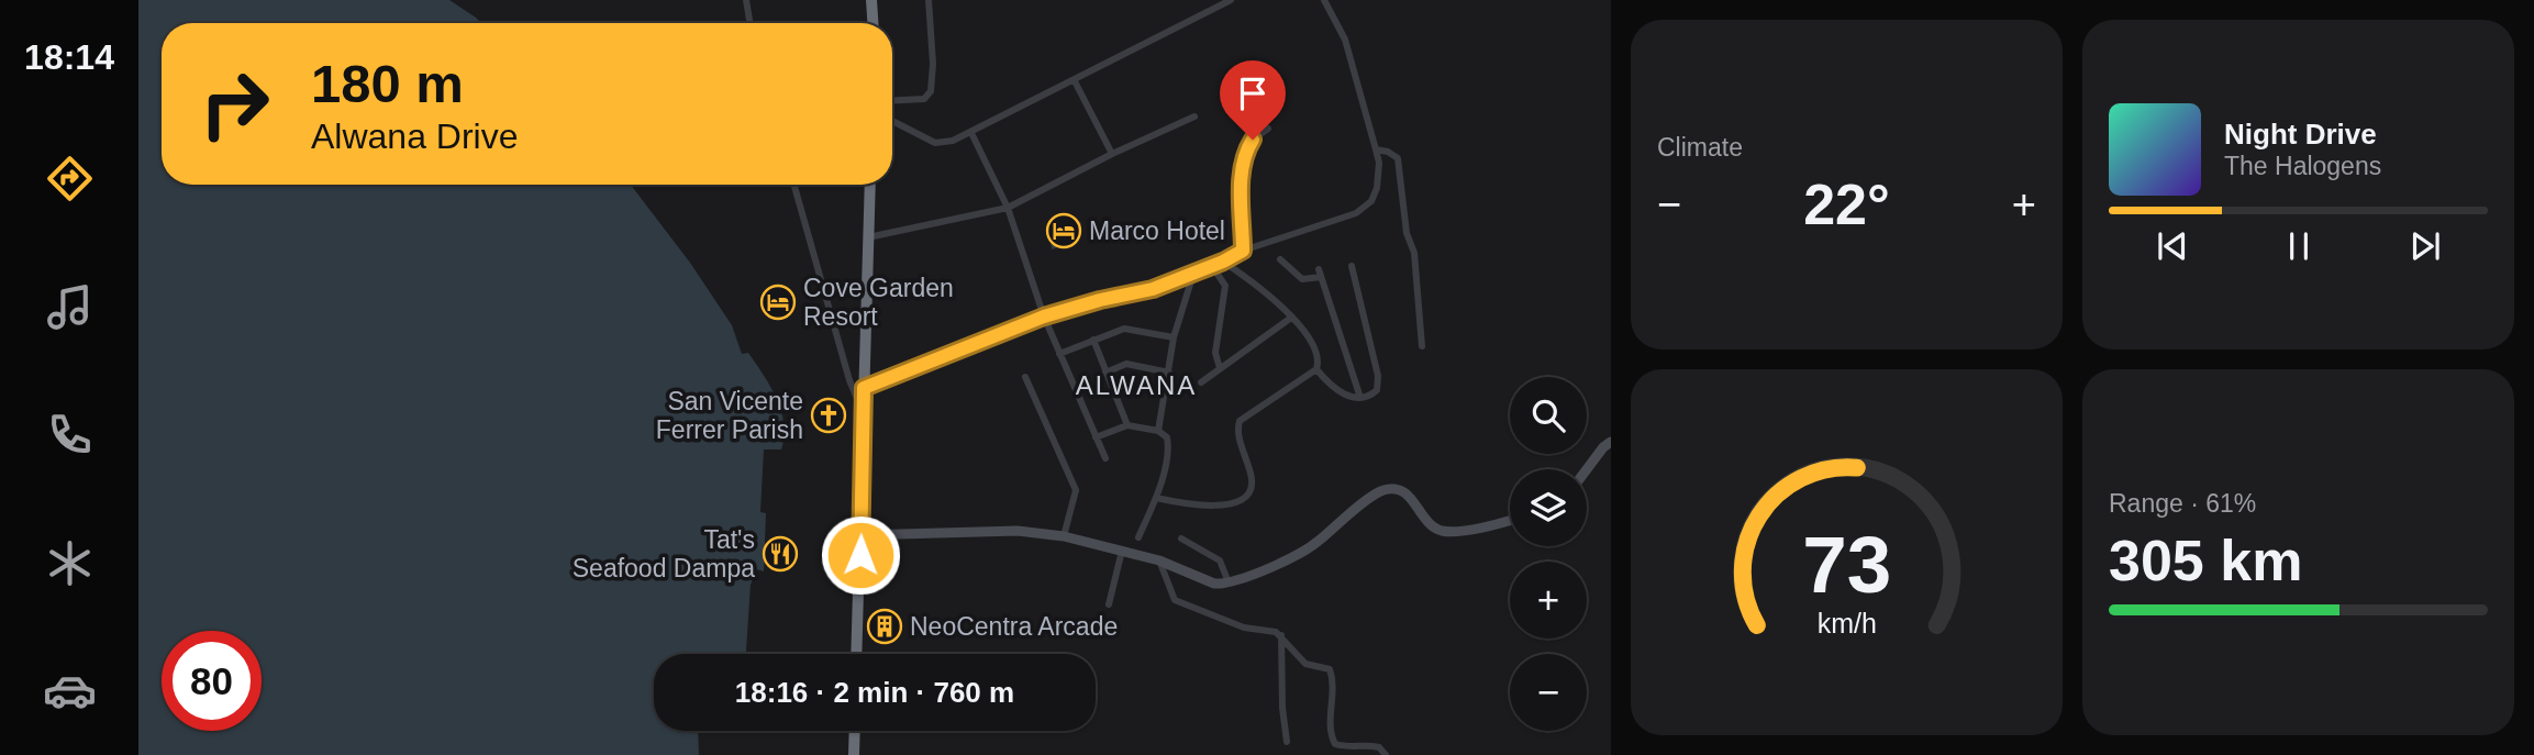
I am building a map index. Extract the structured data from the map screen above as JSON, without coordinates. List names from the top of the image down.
{
  "districts": ["ALWANA"],
  "places": {
    "hotel": ["Marco Hotel", "Cove Garden Resort"],
    "church": ["San Vicente Ferrer Parish"],
    "restaurant": ["Tat's Seafood Dampa"],
    "building": ["NeoCentra Arcade"]
  },
  "page": {
    "tabs": "18:14",
    "tile": [
      "Climate",
      ["Range · 61%", "305 km"]
    ],
    "turn": ["180 m", "Alwana Drive"],
    "song": ["Night Drive", "The Halogens"],
    "heat": ["−", "22°", "+"],
    "map_buttons": ["+", "−"],
    "limit": "80",
    "trip": "18:16 · 2 min · 760 m",
    "gauge": ["73", "km/h"]
  }
}
